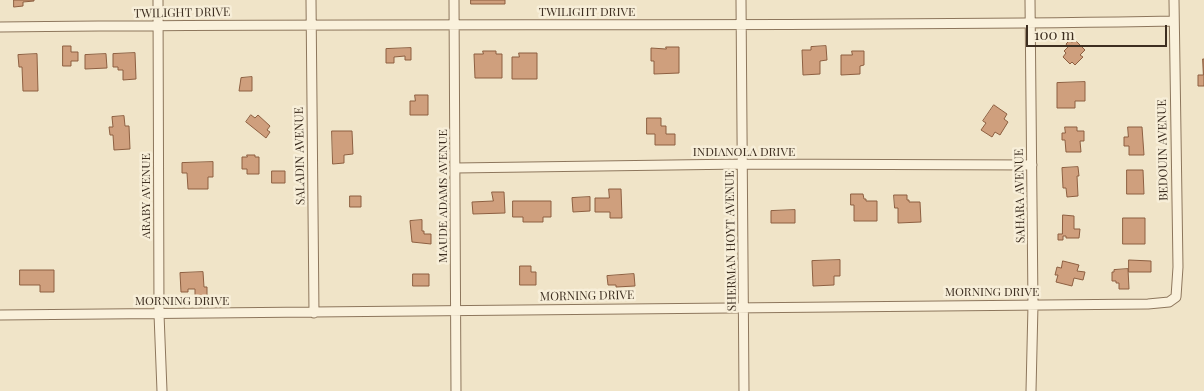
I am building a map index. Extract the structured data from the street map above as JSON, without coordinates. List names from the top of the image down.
{
  "streets": {
    "street": [
      "TWILIGHT DRIVE",
      "BEDOUIN AVENUE",
      "INDIANOLA DRIVE",
      "SALADIN AVENUE",
      "ARABY AVENUE",
      "MAUDE ADAMS AVENUE",
      "SAHARA AVENUE",
      "SHERMAN HOYT AVENUE",
      "MORNING DRIVE"
    ]
  },
  "crossings": [
    ["TWILIGHT DRIVE", "BEDOUIN AVENUE"],
    ["TWILIGHT DRIVE", "SALADIN AVENUE"],
    ["TWILIGHT DRIVE", "ARABY AVENUE"],
    ["TWILIGHT DRIVE", "MAUDE ADAMS AVENUE"],
    ["TWILIGHT DRIVE", "SAHARA AVENUE"],
    ["TWILIGHT DRIVE", "SHERMAN HOYT AVENUE"],
    ["BEDOUIN AVENUE", "MORNING DRIVE"],
    ["INDIANOLA DRIVE", "MAUDE ADAMS AVENUE"],
    ["INDIANOLA DRIVE", "SAHARA AVENUE"],
    ["INDIANOLA DRIVE", "SHERMAN HOYT AVENUE"],
    ["SALADIN AVENUE", "MORNING DRIVE"],
    ["ARABY AVENUE", "MORNING DRIVE"],
    ["MAUDE ADAMS AVENUE", "MORNING DRIVE"],
    ["SAHARA AVENUE", "MORNING DRIVE"],
    ["SHERMAN HOYT AVENUE", "MORNING DRIVE"]
  ],
  "scale_bar": "100 m"
}
